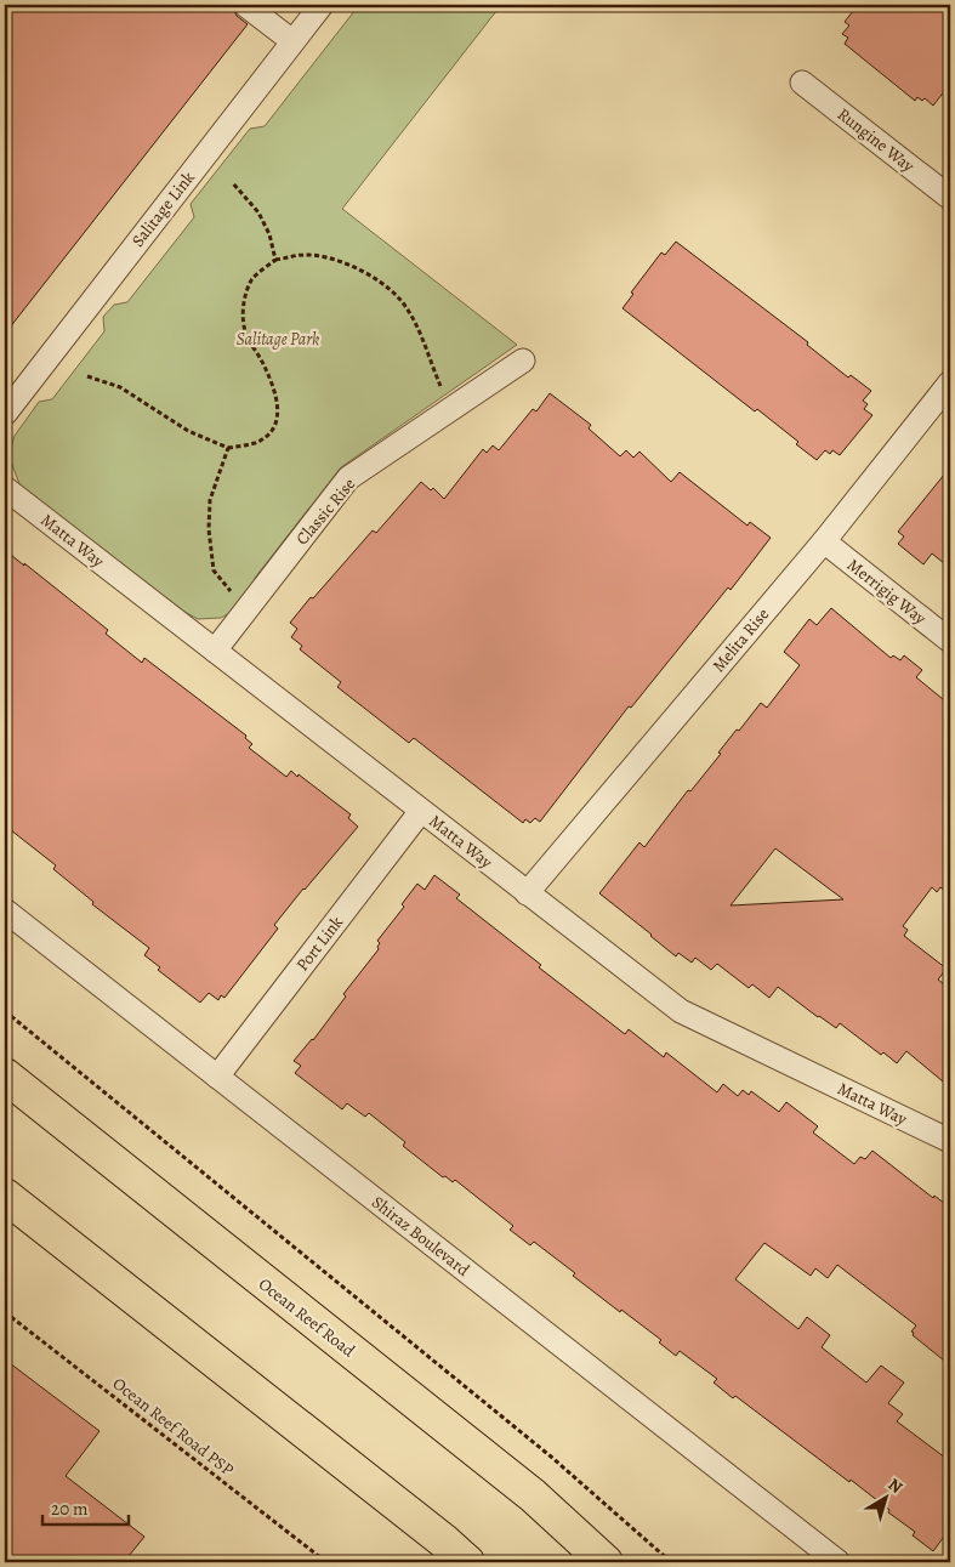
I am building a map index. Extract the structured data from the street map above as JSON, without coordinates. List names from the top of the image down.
{
  "streets": {
    "main road": ["Ocean Reef Road"],
    "street": [
      "Rungine Way",
      "Salitage Link",
      "Classic Rise",
      "Matta Way",
      "Merrigig Way",
      "Melita Rise",
      "Port Link",
      "Shiraz Boulevard"
    ],
    "path": ["Ocean Reef Road PSP"]
  },
  "crossings": [
    ["Classic Rise", "Matta Way"],
    ["Matta Way", "Melita Rise"],
    ["Matta Way", "Port Link"],
    ["Merrigig Way", "Melita Rise"],
    ["Port Link", "Shiraz Boulevard"]
  ],
  "parks": ["Salitage Park"],
  "scale_bar": "20 m",
  "north": "top right"
}
